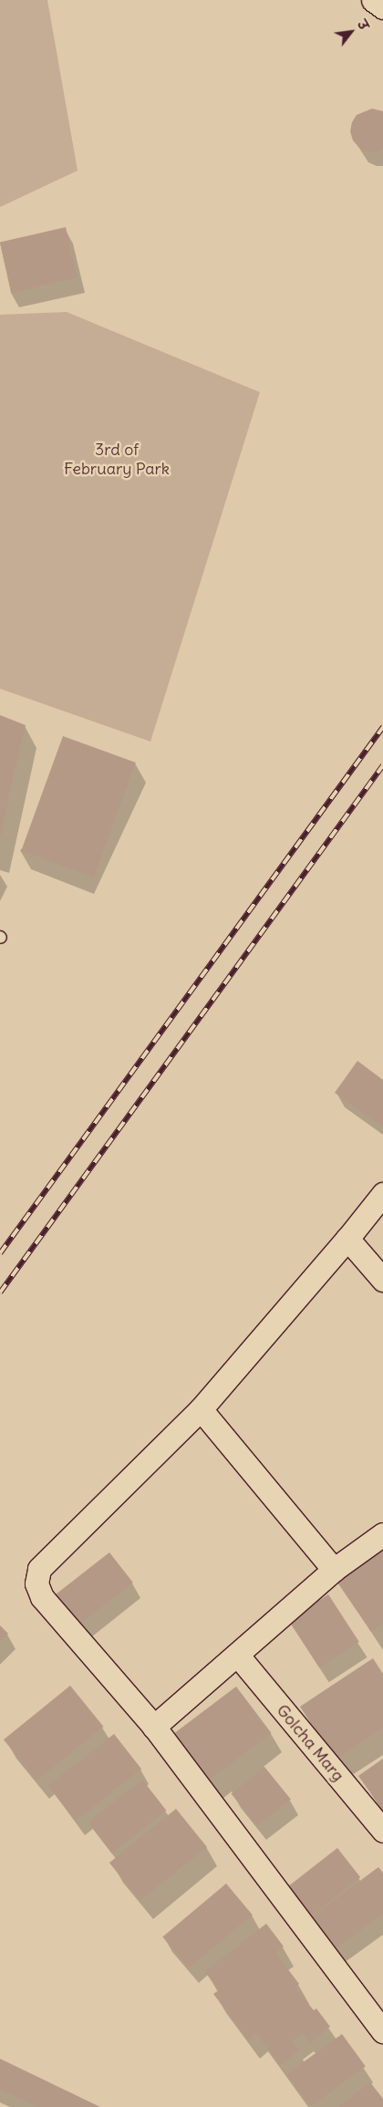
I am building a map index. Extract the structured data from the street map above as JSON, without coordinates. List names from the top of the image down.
{
  "streets": {
    "street": ["Golcha Marg"]
  },
  "parks": ["3rd of February Park"],
  "north": "top right"
}
